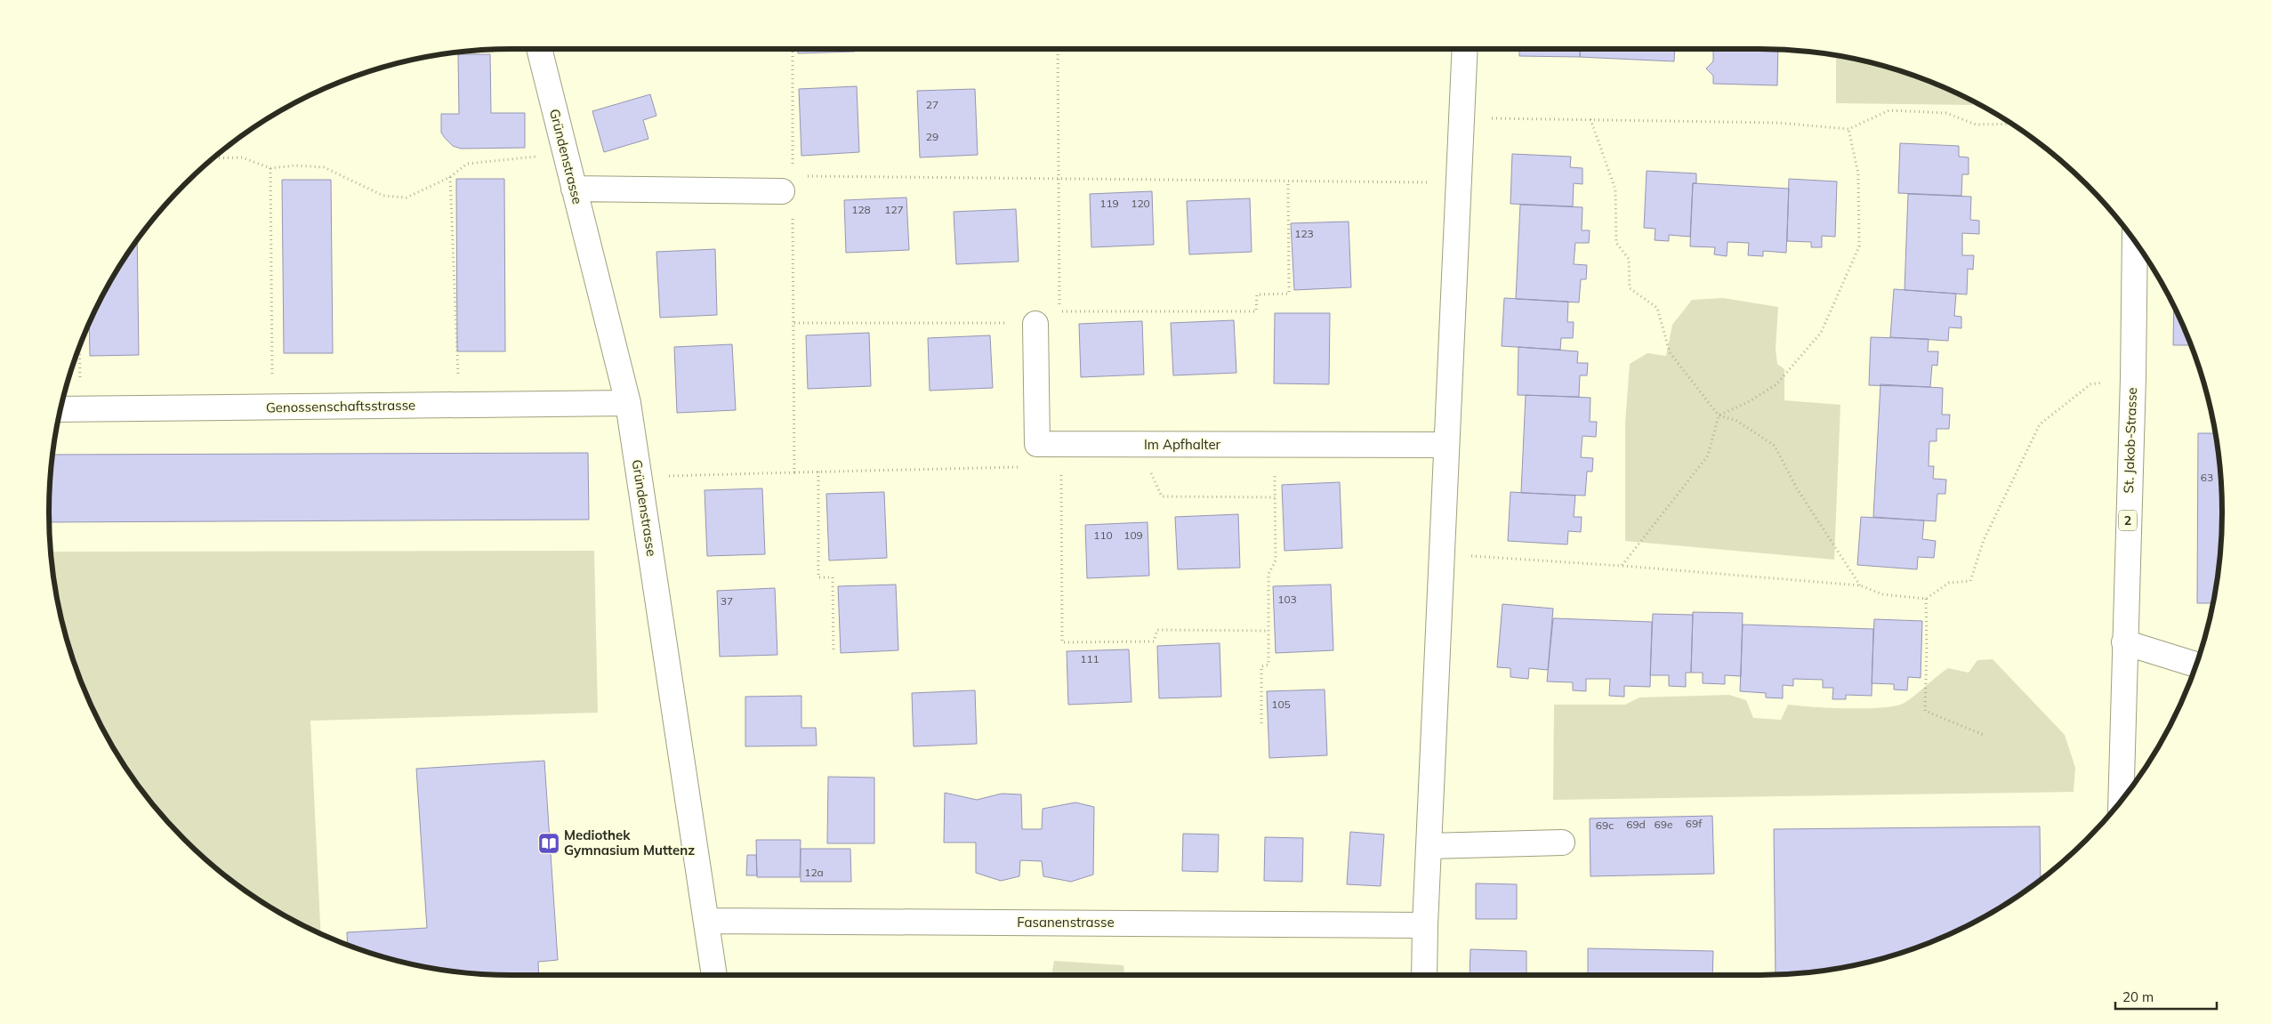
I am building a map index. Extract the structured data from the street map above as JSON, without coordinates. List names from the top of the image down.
{
  "streets": {
    "street": [
      "Gründenstrasse",
      "Genossenschaftsstrasse",
      "St. Jakob-Strasse",
      "Im Apfhalter",
      "2",
      "Fasanenstrasse"
    ]
  },
  "crossings": [
    ["Gründenstrasse", "Genossenschaftsstrasse"],
    ["Gründenstrasse", "Fasanenstrasse"]
  ],
  "places": {
    "library": ["Mediothek Gymnasium Muttenz"]
  },
  "house_numbers": [
    "27",
    "29",
    "119",
    "120",
    "128",
    "127",
    "123",
    "63",
    "110",
    "109",
    "103",
    "37",
    "111",
    "105",
    "69f",
    "69d",
    "69e",
    "69c",
    "12a"
  ],
  "scale_bar": "20 m"
}
